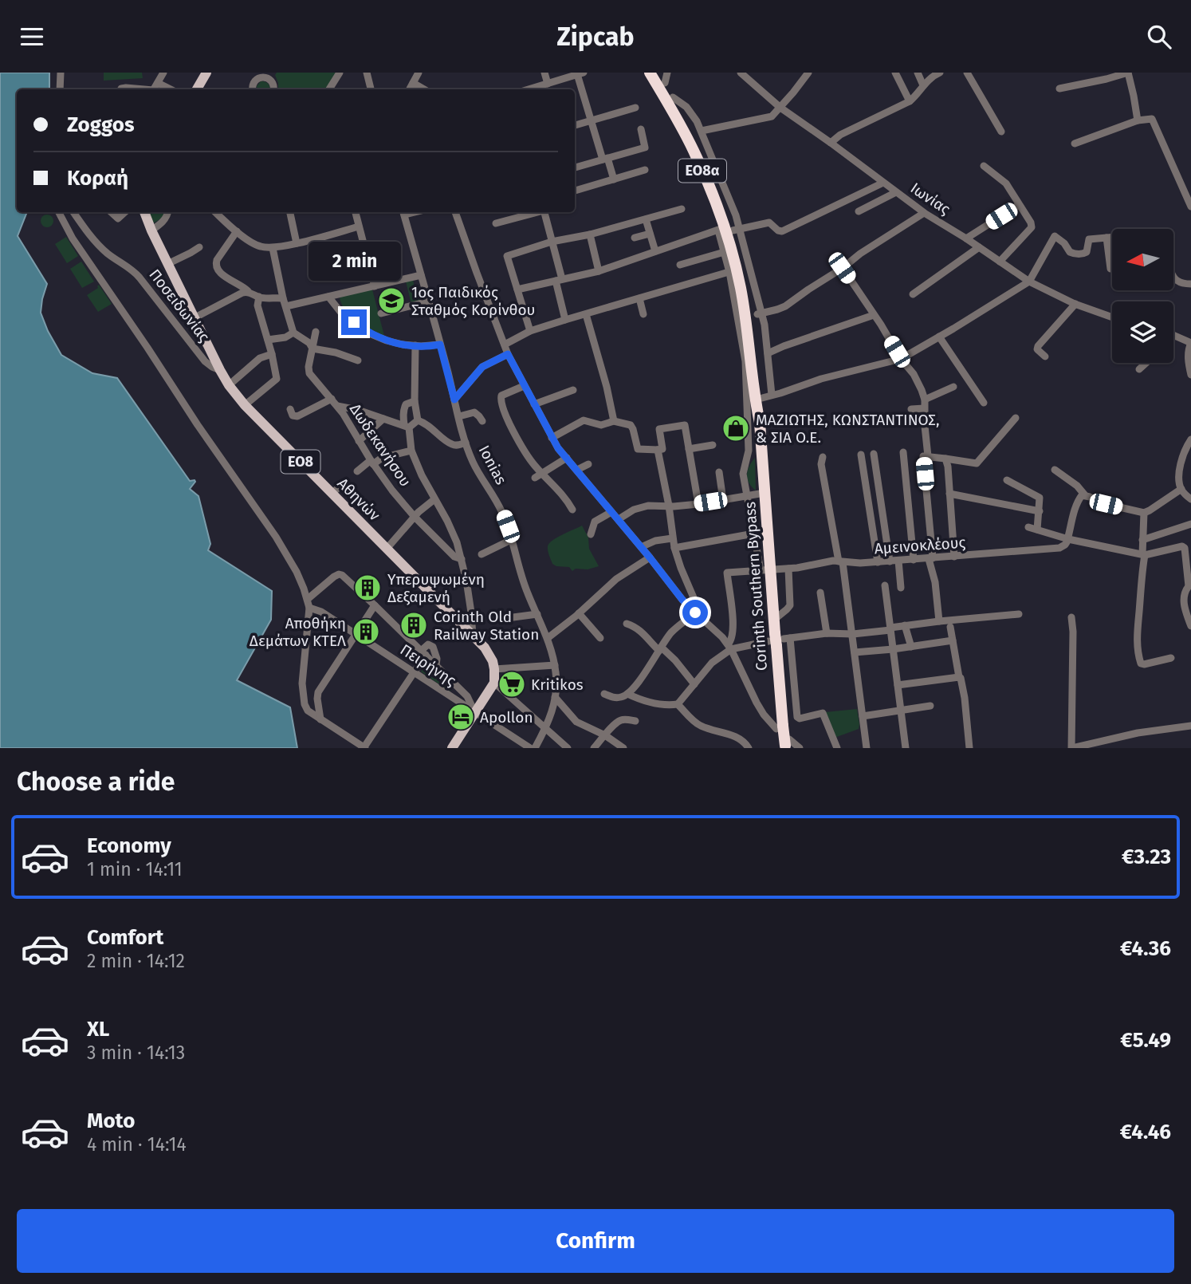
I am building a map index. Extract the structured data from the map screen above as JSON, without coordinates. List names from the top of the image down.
{
  "streets": {
    "highway": ["ΕΟ8α", "Corinth Southern Bypass"],
    "main road": ["ΕΟ8", "Αθηνών"],
    "street": [
      "Ιωνίας",
      "Ποσειδωνίας",
      "Δωδεκανήσου",
      "Ionias",
      "Αμεινοκλέους",
      "Πειρήνης"
    ]
  },
  "crossings": [
    ["Ποσειδωνίας", "Αθηνών"],
    ["Αμεινοκλέους", "Corinth Southern Bypass"]
  ],
  "places": {
    "school or university": ["1ος Παιδικός Σταθμός Κορίνθου"],
    "shop": ["ΜΑΖΙΩΤΗΣ, ΚΩΝΣΤΑΝΤΙΝΟΣ, & ΣΙΑ Ο.Ε."],
    "building": ["Υπερυψωμένη Δεξαμενή", "Corinth Old Railway Station", "Αποθήκη Δεμάτων ΚΤΕΛ"],
    "supermarket": ["Kritikos"],
    "hotel": ["Apollon"]
  },
  "north": "left",
  "page": {
    "header": "Zipcab",
    "banner": ["Zoggos", "Κοραή"],
    "bubble": "2 min",
    "heading": "Choose a ride",
    "list": [
      {
        "name": "Economy",
        "note": "1 min · 14:11",
        "value": "€3.23"
      },
      {
        "name": "Comfort",
        "note": "2 min · 14:12",
        "value": "€4.36"
      },
      {
        "name": "XL",
        "note": "3 min · 14:13",
        "value": "€5.49"
      },
      {
        "name": "Moto",
        "note": "4 min · 14:14",
        "value": "€4.46"
      }
    ],
    "buttons": "Confirm"
  }
}
